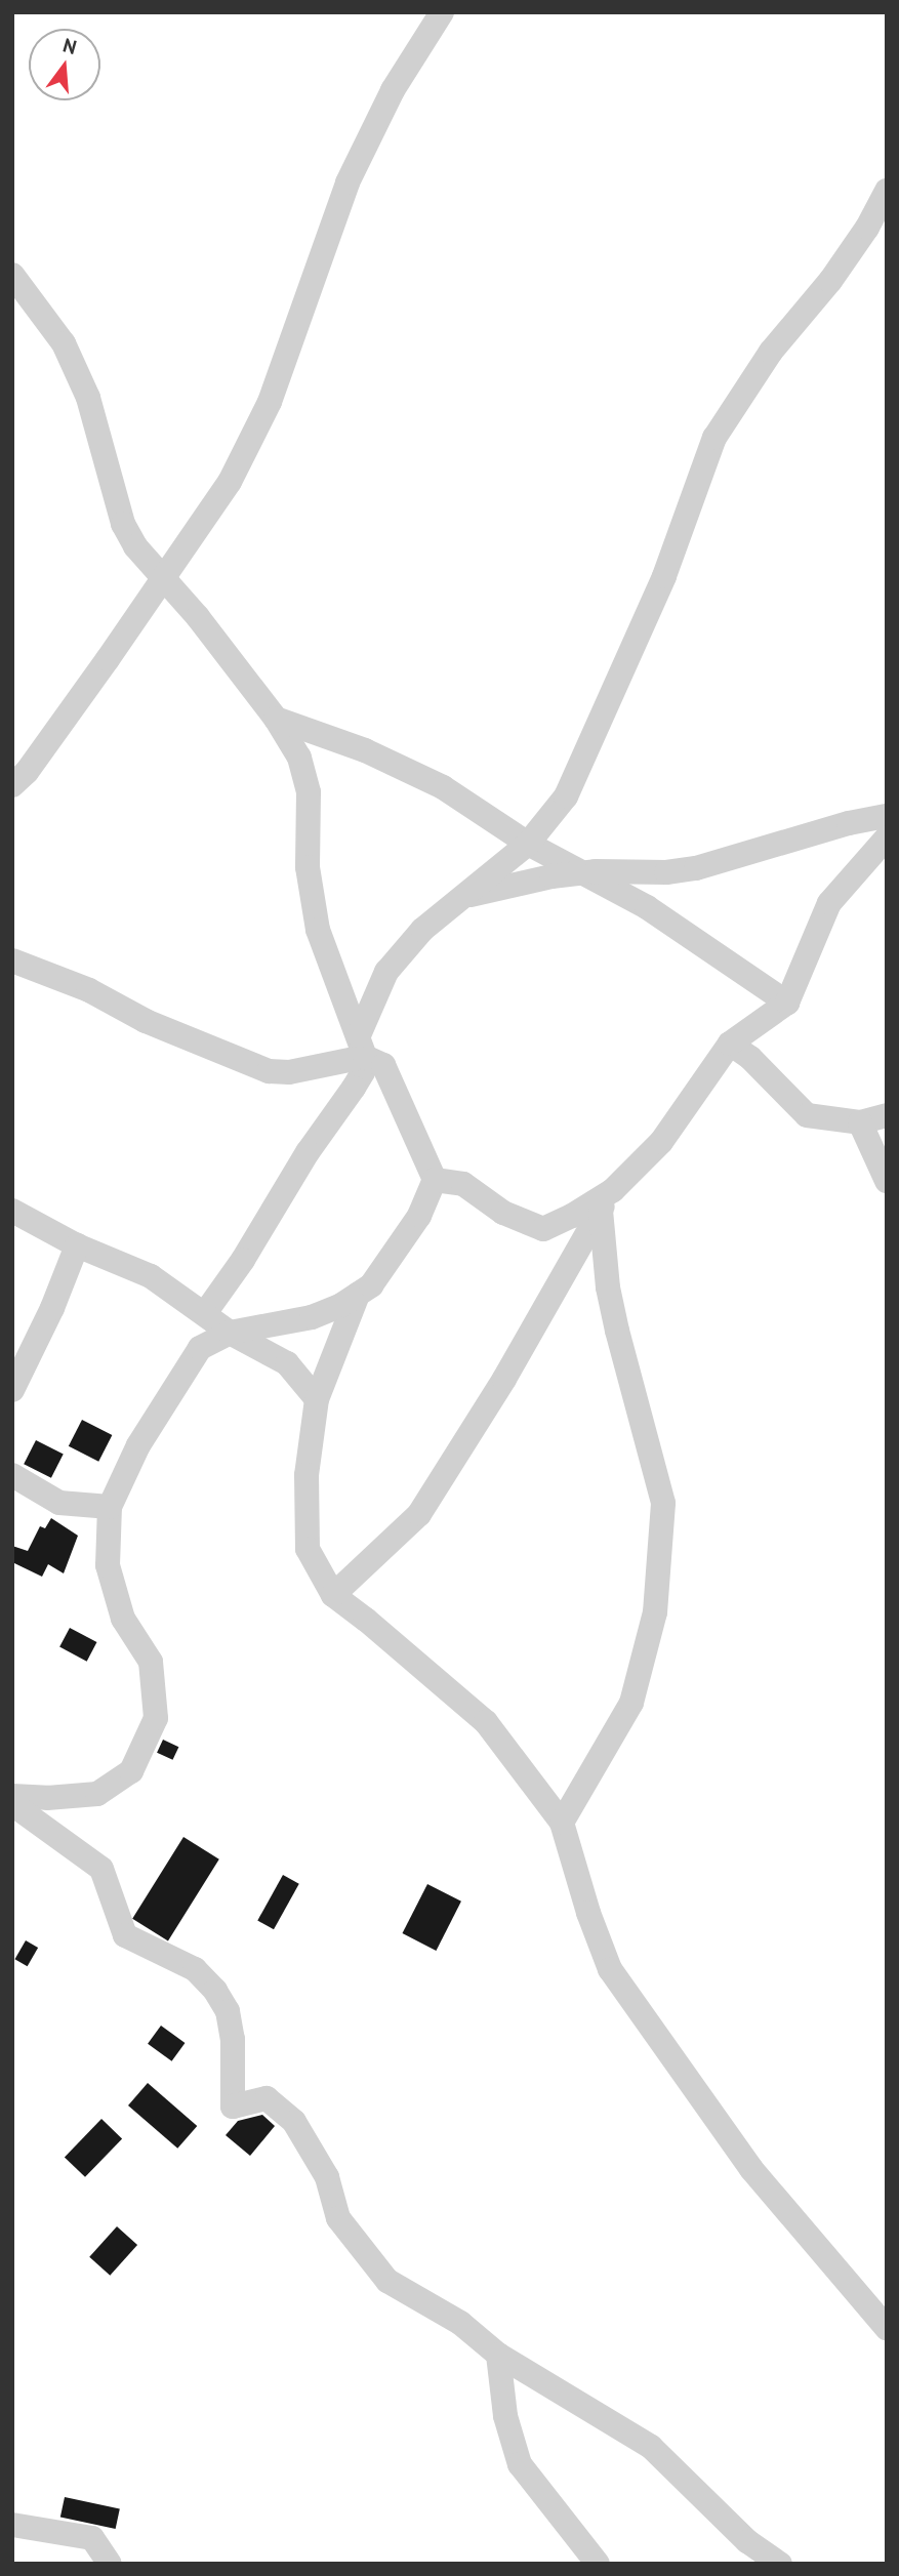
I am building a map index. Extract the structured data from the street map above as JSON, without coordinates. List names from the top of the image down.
{
  "north": "top"
}
